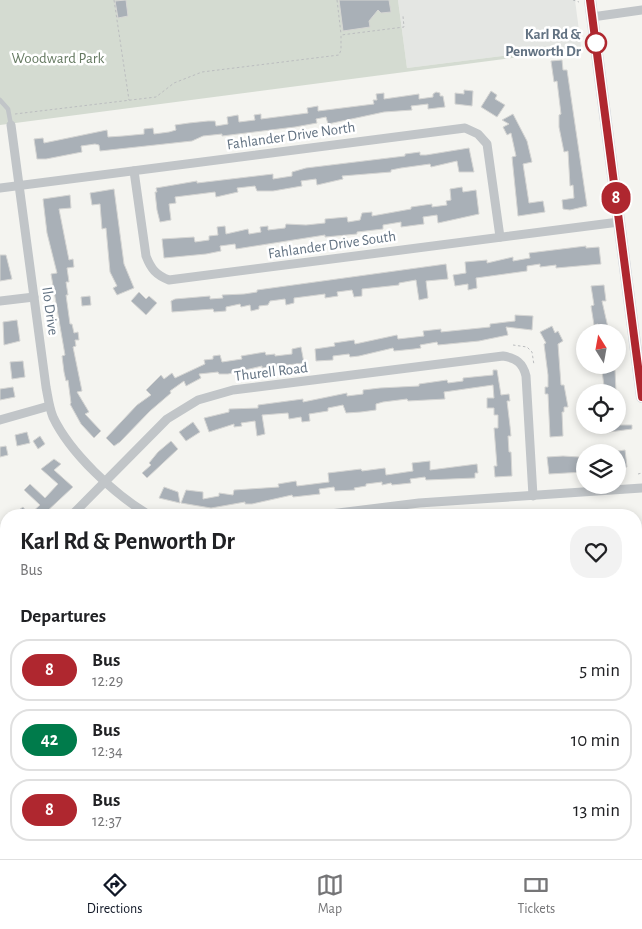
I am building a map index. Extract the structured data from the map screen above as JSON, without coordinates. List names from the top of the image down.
{
  "streets": {
    "street": [
      "Fahlander Drive North",
      "Fahlander Drive South",
      "Ilo Drive",
      "Thurell Road"
    ]
  },
  "crossings": [
    ["Fahlander Drive North", "Fahlander Drive South"],
    ["Fahlander Drive North", "Ilo Drive"],
    ["Ilo Drive", "Thurell Road"]
  ],
  "parks": ["Woodward Park"],
  "places": ["Karl Rd & Penworth Dr"],
  "lines": ["bus line 8"],
  "north": "top",
  "page": {
    "on_map": "8",
    "heading": [
      ["Karl Rd & Penworth Dr", "Bus"],
      "Departures"
    ],
    "list": [
      {
        "mark": "8",
        "name": "Bus",
        "note": "12:29",
        "value": "5 min"
      },
      {
        "mark": "42",
        "name": "Bus",
        "note": "12:34",
        "value": "10 min"
      },
      {
        "mark": "8",
        "name": "Bus",
        "note": "12:37",
        "value": "13 min"
      }
    ],
    "tabs": ["Directions", "Map", "Tickets"]
  }
}
